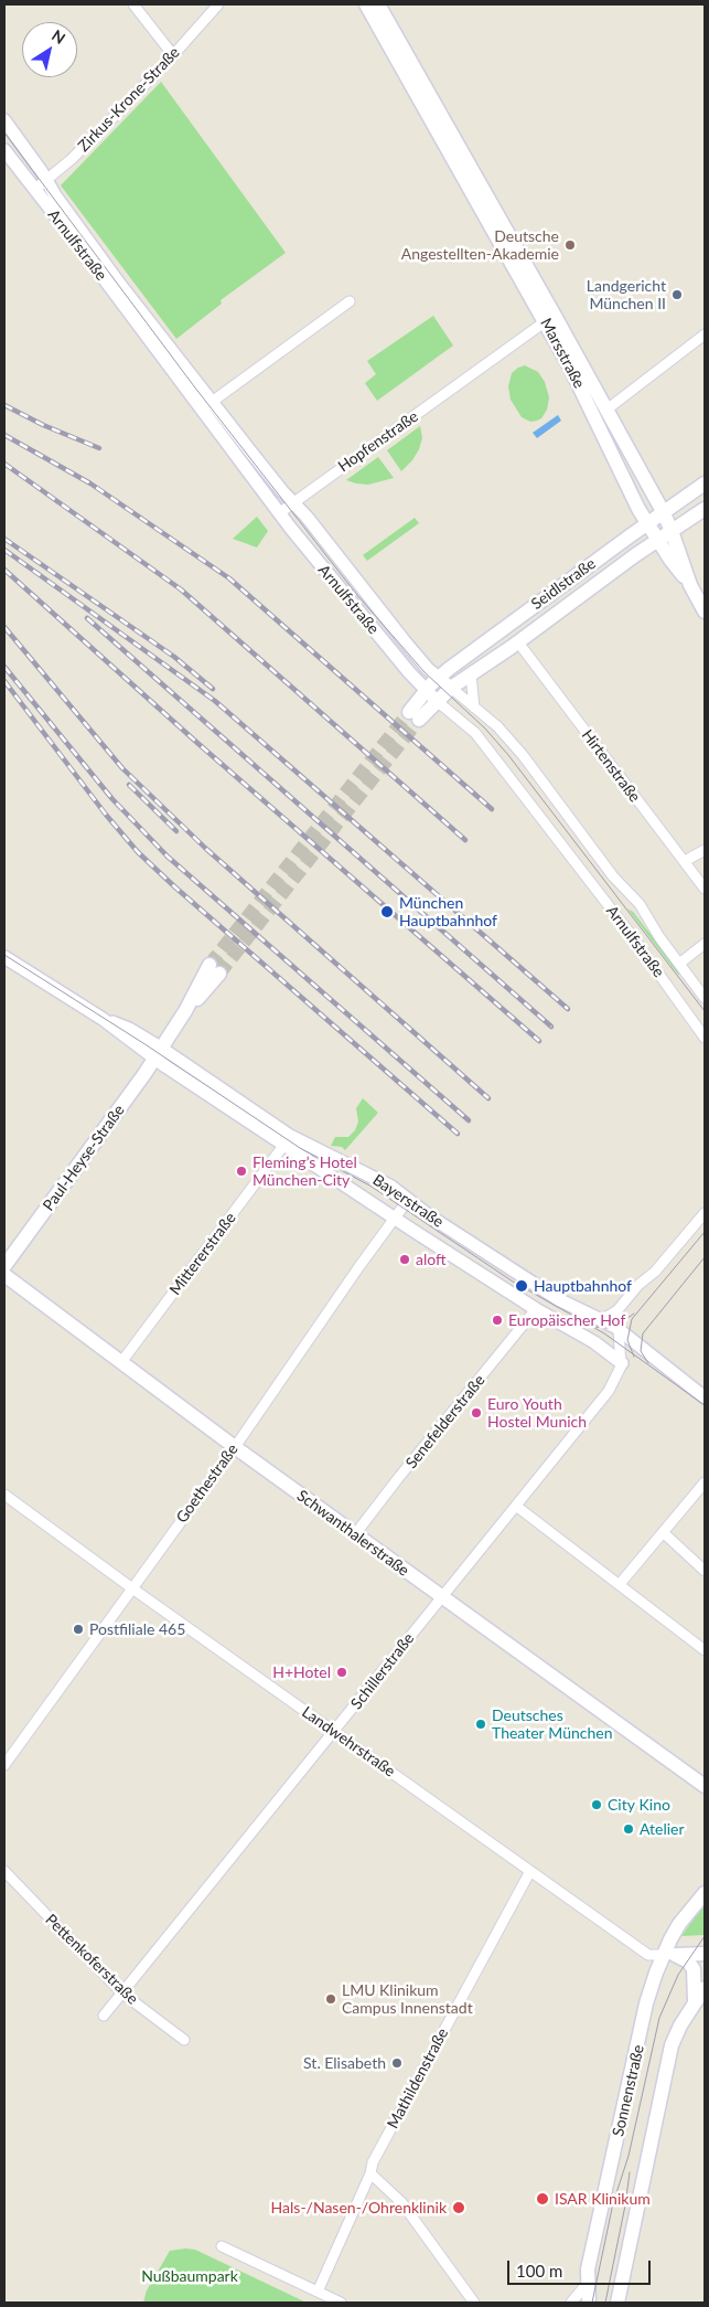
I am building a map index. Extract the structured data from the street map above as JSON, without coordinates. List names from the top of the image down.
{
  "streets": {
    "main road": [
      "Marsstraße",
      "Seidlstraße",
      "Paul-Heyse-Straße",
      "Schwanthalerstraße",
      "Landwehrstraße",
      "Sonnenstraße"
    ],
    "street": [
      "Zirkus-Krone-Straße",
      "Arnulfstraße",
      "Hopfenstraße",
      "Hirtenstraße",
      "Bayerstraße",
      "Mittererstraße",
      "Senefelderstraße",
      "Goethestraße",
      "Schillerstraße",
      "Pettenkoferstraße",
      "Mathildenstraße"
    ]
  },
  "crossings": [
    ["Zirkus-Krone-Straße", "Arnulfstraße"],
    ["Arnulfstraße", "Hopfenstraße"],
    ["Arnulfstraße", "Seidlstraße"],
    ["Marsstraße", "Hopfenstraße"],
    ["Marsstraße", "Seidlstraße"],
    ["Seidlstraße", "Hirtenstraße"],
    ["Paul-Heyse-Straße", "Bayerstraße"],
    ["Bayerstraße", "Mittererstraße"],
    ["Bayerstraße", "Senefelderstraße"],
    ["Bayerstraße", "Goethestraße"],
    ["Bayerstraße", "Schillerstraße"],
    ["Mittererstraße", "Schwanthalerstraße"],
    ["Senefelderstraße", "Schwanthalerstraße"],
    ["Goethestraße", "Schwanthalerstraße"],
    ["Goethestraße", "Landwehrstraße"],
    ["Schwanthalerstraße", "Schillerstraße"],
    ["Schillerstraße", "Landwehrstraße"],
    ["Schillerstraße", "Pettenkoferstraße"],
    ["Landwehrstraße", "Mathildenstraße"],
    ["Landwehrstraße", "Sonnenstraße"]
  ],
  "parks": ["Nußbaumpark"],
  "places": [
    "Deutsche Angestellten-Akademie",
    "Landgericht München II",
    "München Hauptbahnhof",
    "Fleming’s Hotel München-City",
    "aloft",
    "Hauptbahnhof",
    "Europäischer Hof",
    "Euro Youth Hostel Munich",
    "Postfiliale 465",
    "H+Hotel",
    "Deutsches Theater München",
    "City Kino",
    "Atelier",
    "LMU Klinikum Campus Innenstadt",
    "St. Elisabeth",
    "ISAR Klinikum",
    "Hals-/Nasen-/Ohrenklinik"
  ],
  "scale_bar": "100 m",
  "north": "top right"
}
